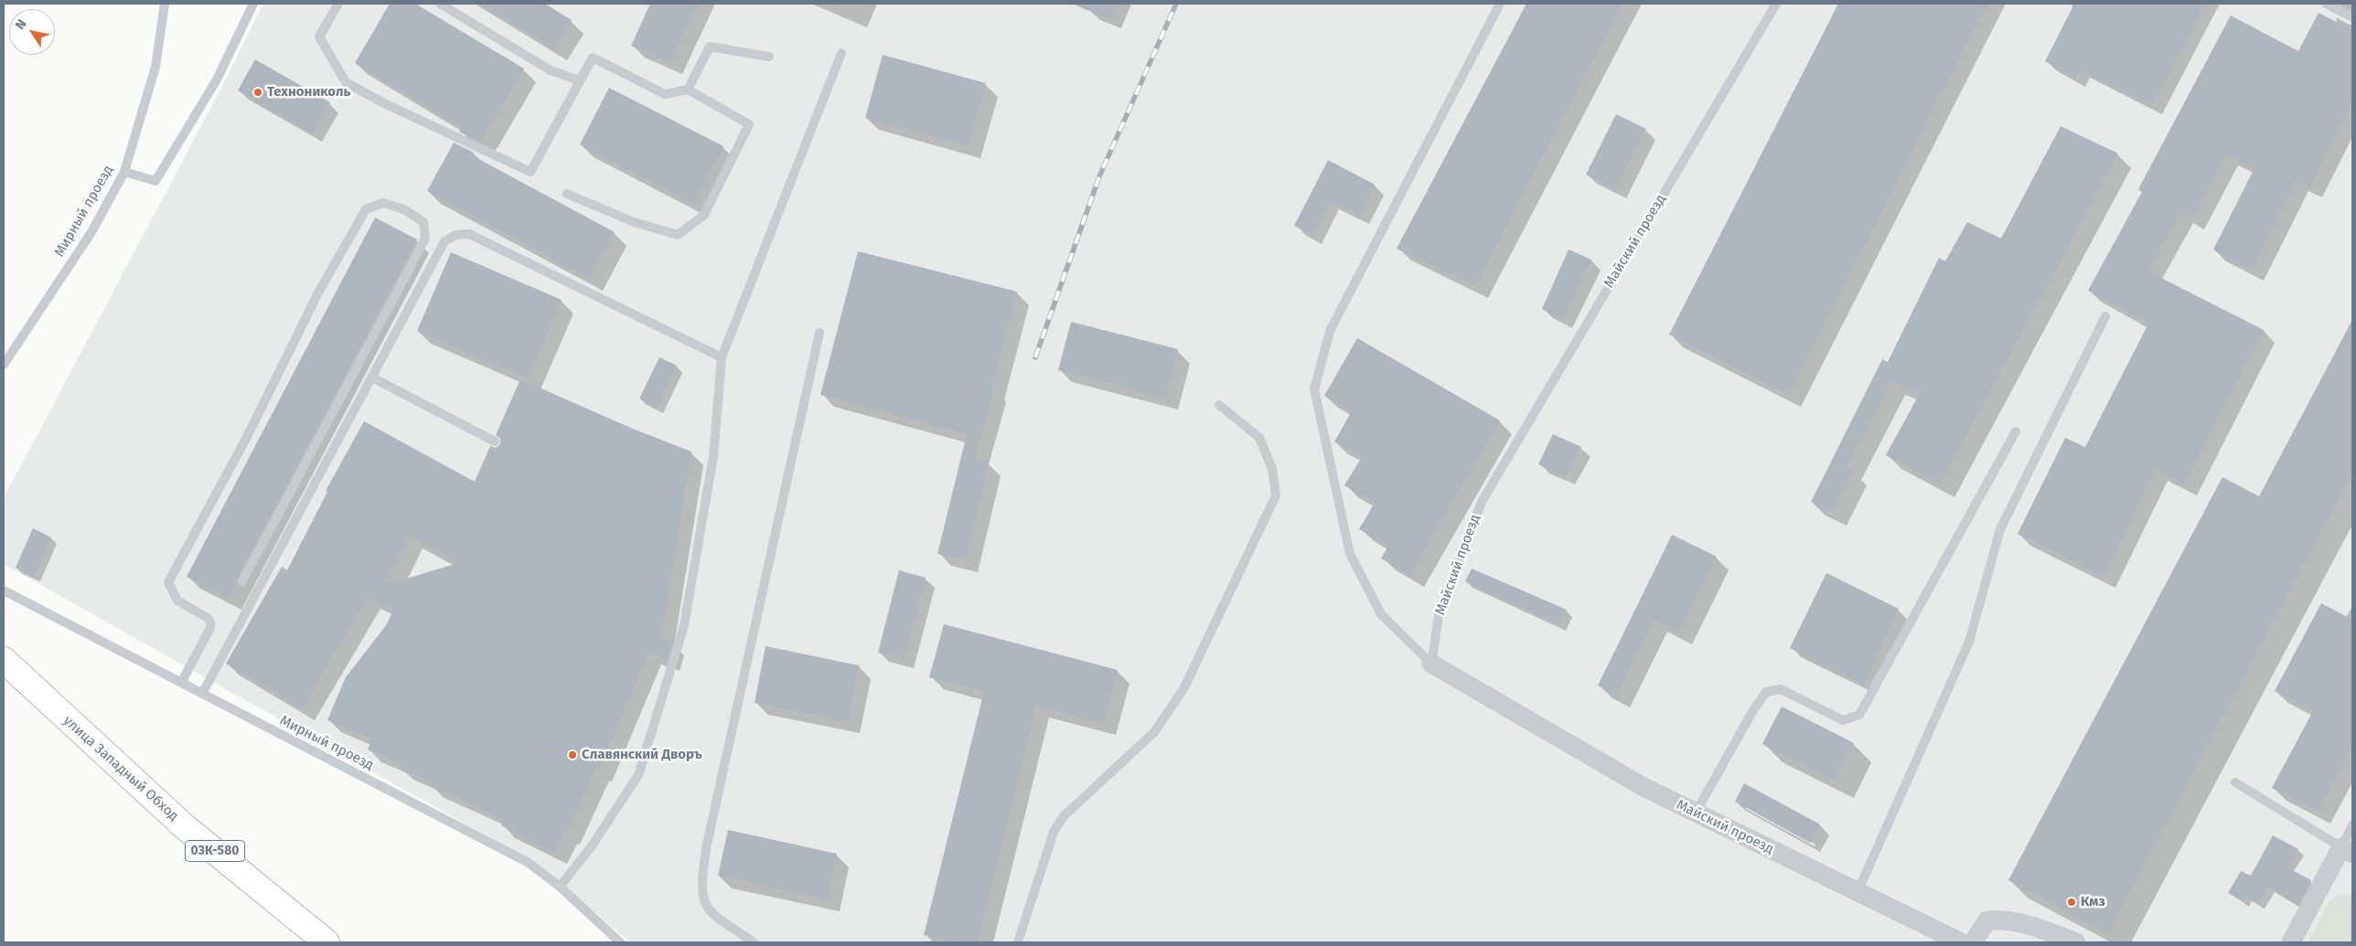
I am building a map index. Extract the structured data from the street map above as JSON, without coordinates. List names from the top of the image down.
{
  "streets": {
    "highway": ["улица Западный Обход", "03К-580"],
    "street": ["Майский проезд"],
    "lane": ["Мирный проезд"]
  },
  "places": ["Технониколь", "Cлавянский Дворъ", "Кмз"],
  "north": "top left"
}
